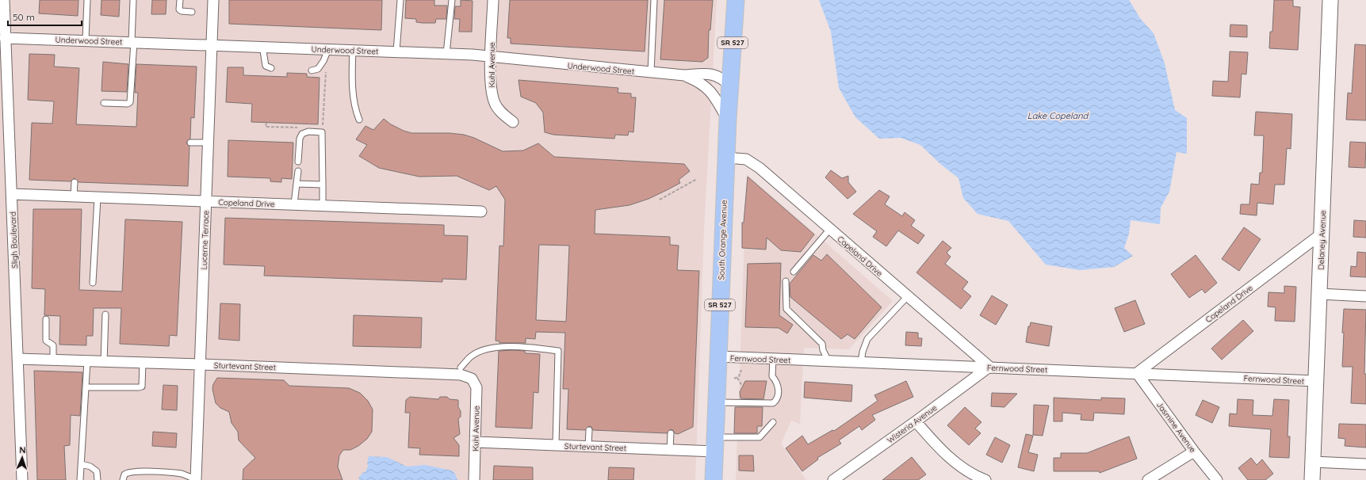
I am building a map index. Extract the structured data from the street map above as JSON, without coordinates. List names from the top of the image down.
{
  "streets": {
    "main road": ["SR 527", "South Orange Avenue"],
    "street": [
      "Underwood Street",
      "Kuhl Avenue",
      "Copeland Drive",
      "Sligh Boulevard",
      "Lucerne Terrace",
      "Delaney Avenue",
      "Fernwood Street",
      "Sturtevant Street",
      "Wisteria Avenue",
      "Jasmine Avenue"
    ]
  },
  "crossings": [
    ["Underwood Street", "Kuhl Avenue"],
    ["Underwood Street", "Sligh Boulevard"],
    ["Underwood Street", "Lucerne Terrace"],
    ["Underwood Street", "South Orange Avenue"],
    ["Kuhl Avenue", "Sturtevant Street"],
    ["Copeland Drive", "Sligh Boulevard"],
    ["Copeland Drive", "Lucerne Terrace"],
    ["Copeland Drive", "South Orange Avenue"],
    ["Copeland Drive", "Delaney Avenue"],
    ["Copeland Drive", "Fernwood Street"],
    ["Copeland Drive", "Wisteria Avenue"],
    ["Copeland Drive", "Jasmine Avenue"],
    ["Sligh Boulevard", "Sturtevant Street"],
    ["Lucerne Terrace", "Sturtevant Street"],
    ["South Orange Avenue", "Fernwood Street"],
    ["South Orange Avenue", "Sturtevant Street"],
    ["Delaney Avenue", "Fernwood Street"],
    ["Fernwood Street", "Wisteria Avenue"],
    ["Fernwood Street", "Jasmine Avenue"]
  ],
  "water": ["Lake Copeland"],
  "scale_bar": "50 m",
  "north": "top"
}
